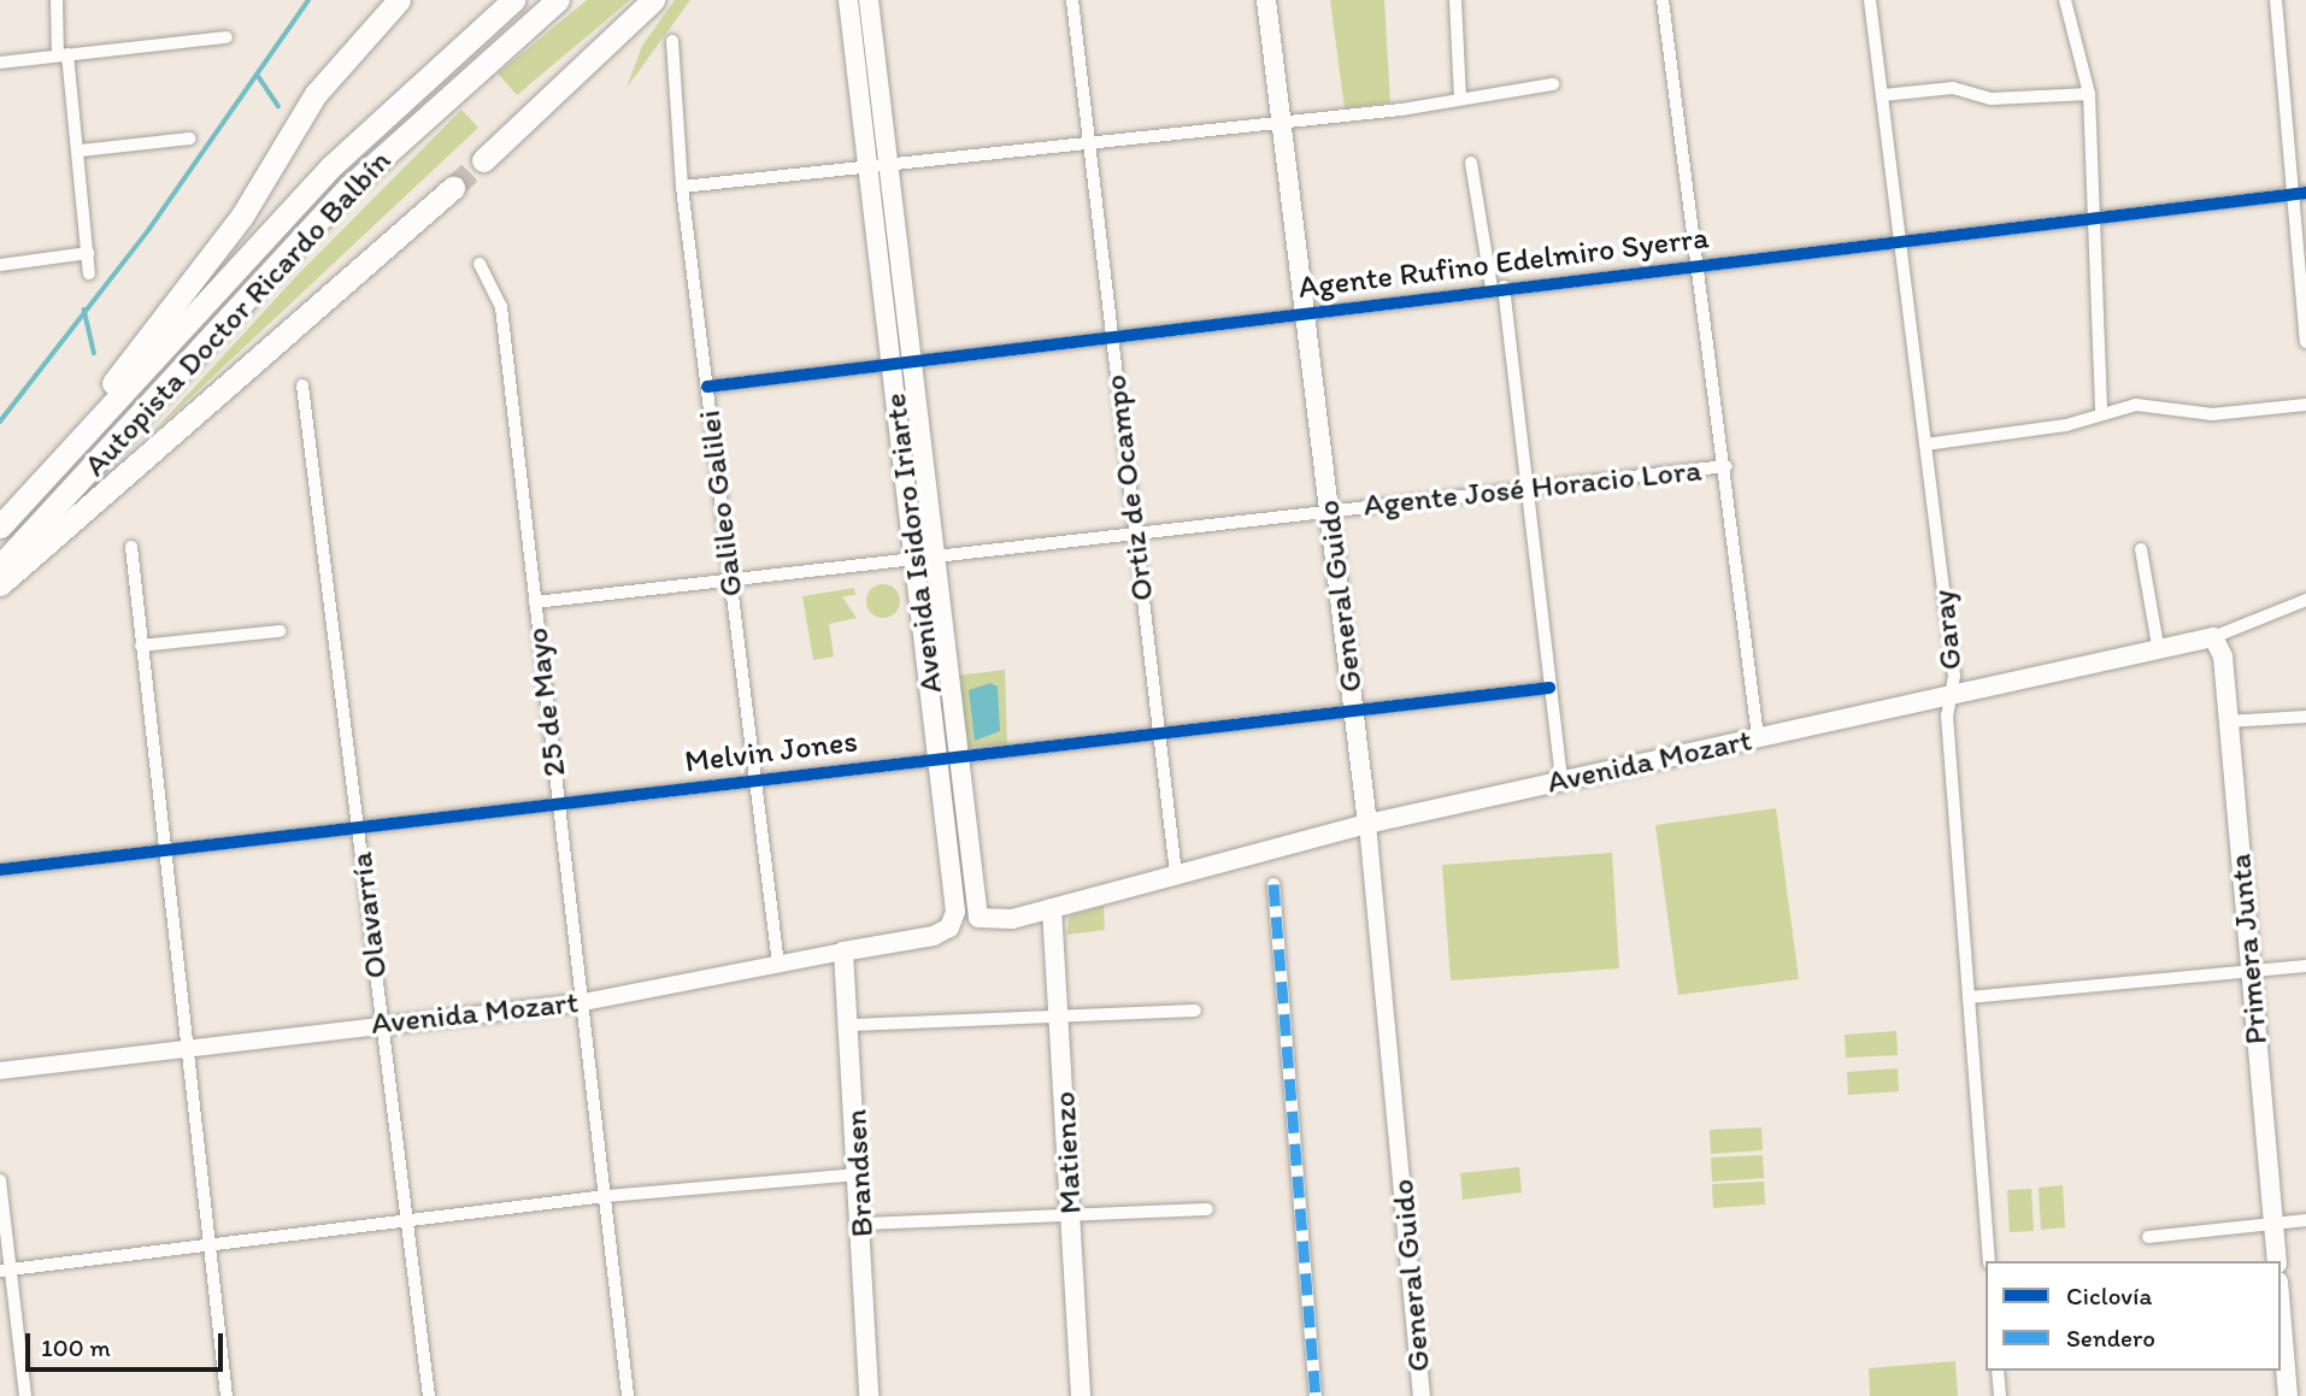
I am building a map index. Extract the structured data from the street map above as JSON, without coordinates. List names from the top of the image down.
{
  "streets": {
    "highway": ["Autopista Doctor Ricardo Balbín"],
    "main road": [
      "Avenida Isidoro Iriarte",
      "General Guido",
      "Avenida Mozart",
      "Primera Junta",
      "Matienzo",
      "Brandsen"
    ],
    "street": [
      "Agente Rufino Edelmiro Syerra",
      "Ortiz de Ocampo",
      "Agente José Horacio Lora",
      "Galileo Galilei",
      "Garay",
      "25 de Mayo",
      "Melvin Jones",
      "Olavarría"
    ]
  },
  "crossings": [
    ["Agente Rufino Edelmiro Syerra", "Ortiz de Ocampo"],
    ["Agente Rufino Edelmiro Syerra", "Galileo Galilei"],
    ["Agente Rufino Edelmiro Syerra", "Avenida Isidoro Iriarte"],
    ["Agente Rufino Edelmiro Syerra", "General Guido"],
    ["Agente Rufino Edelmiro Syerra", "Garay"],
    ["Ortiz de Ocampo", "Agente José Horacio Lora"],
    ["Ortiz de Ocampo", "Melvin Jones"],
    ["Ortiz de Ocampo", "Avenida Mozart"],
    ["Agente José Horacio Lora", "Galileo Galilei"],
    ["Agente José Horacio Lora", "Avenida Isidoro Iriarte"],
    ["Agente José Horacio Lora", "General Guido"],
    ["Agente José Horacio Lora", "25 de Mayo"],
    ["Galileo Galilei", "Melvin Jones"],
    ["Galileo Galilei", "Avenida Mozart"],
    ["Avenida Isidoro Iriarte", "Melvin Jones"],
    ["Avenida Isidoro Iriarte", "Avenida Mozart"],
    ["General Guido", "Melvin Jones"],
    ["General Guido", "Avenida Mozart"],
    ["Garay", "Avenida Mozart"],
    ["25 de Mayo", "Melvin Jones"],
    ["25 de Mayo", "Avenida Mozart"],
    ["Melvin Jones", "Olavarría"],
    ["Avenida Mozart", "Olavarría"],
    ["Avenida Mozart", "Primera Junta"],
    ["Avenida Mozart", "Matienzo"],
    ["Avenida Mozart", "Brandsen"]
  ],
  "legend": ["Ciclovía", "Sendero"],
  "scale_bar": "100 m"
}
